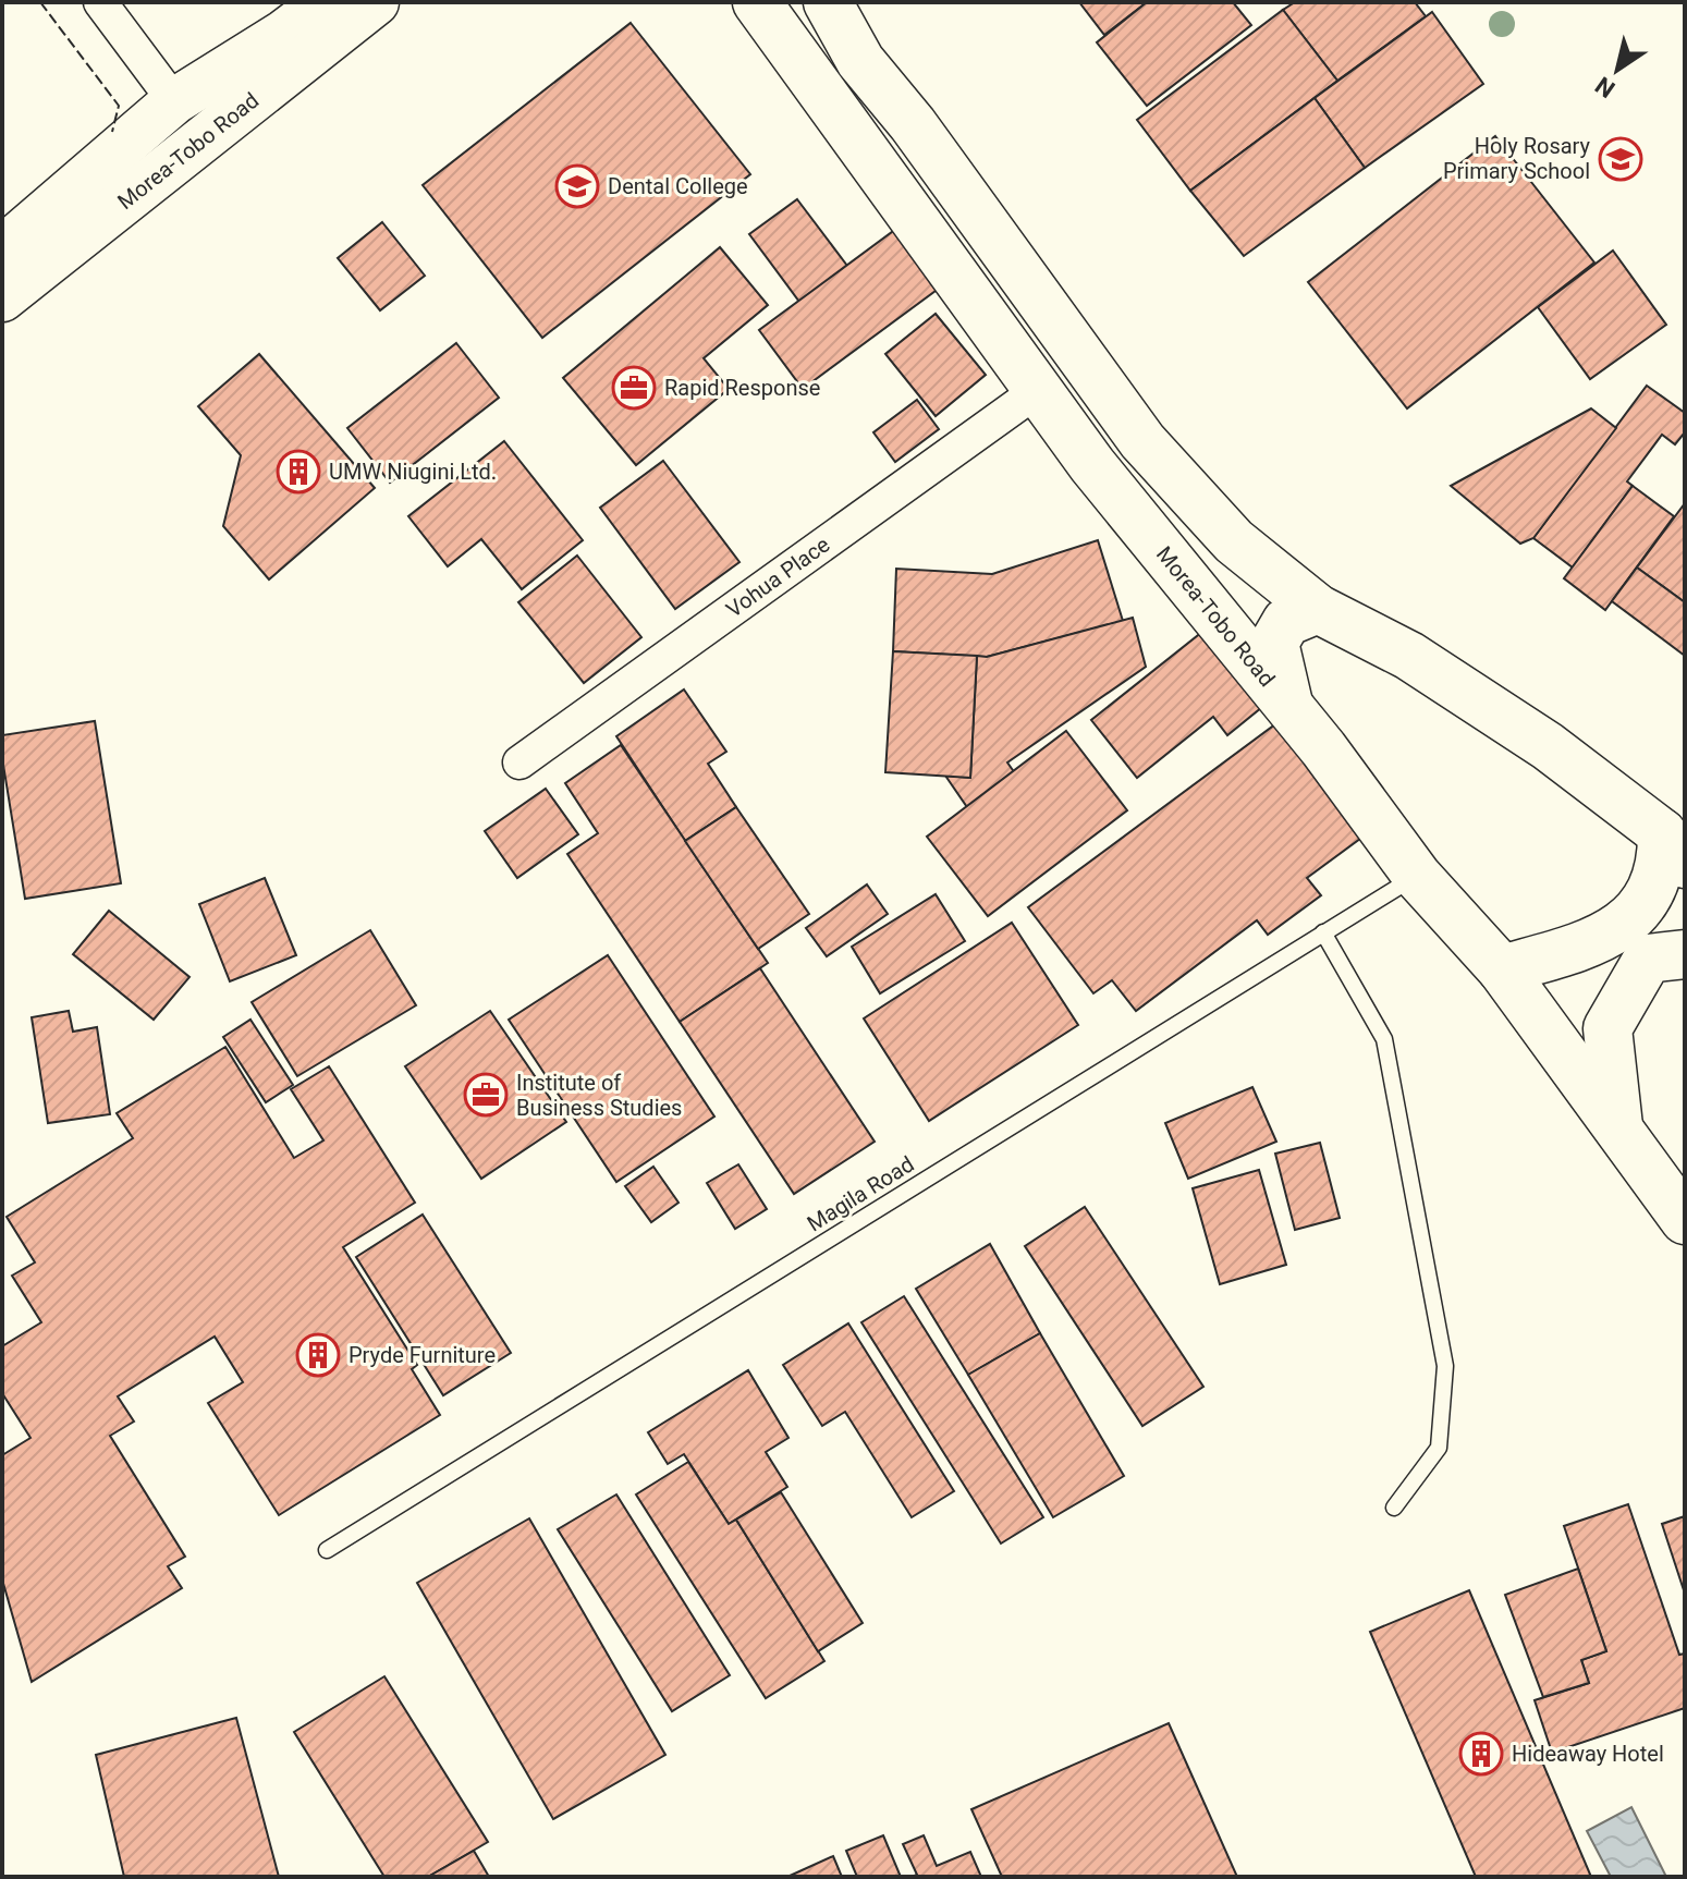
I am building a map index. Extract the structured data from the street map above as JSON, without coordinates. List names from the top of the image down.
{
  "streets": {
    "highway": ["Morea-Tobo Road"],
    "street": ["Vohua Place"],
    "lane": ["Magila Road"]
  },
  "crossings": [
    ["Morea-Tobo Road", "Vohua Place"],
    ["Morea-Tobo Road", "Magila Road"]
  ],
  "places": {
    "school or university": ["Holy Rosary Primary School", "Dental College"],
    "office": ["Rapid Response", "Institute of Business Studies"],
    "building": ["UMW Niugini Ltd.", "Pryde Furniture", "Hideaway Hotel"]
  },
  "north": "bottom left"
}
